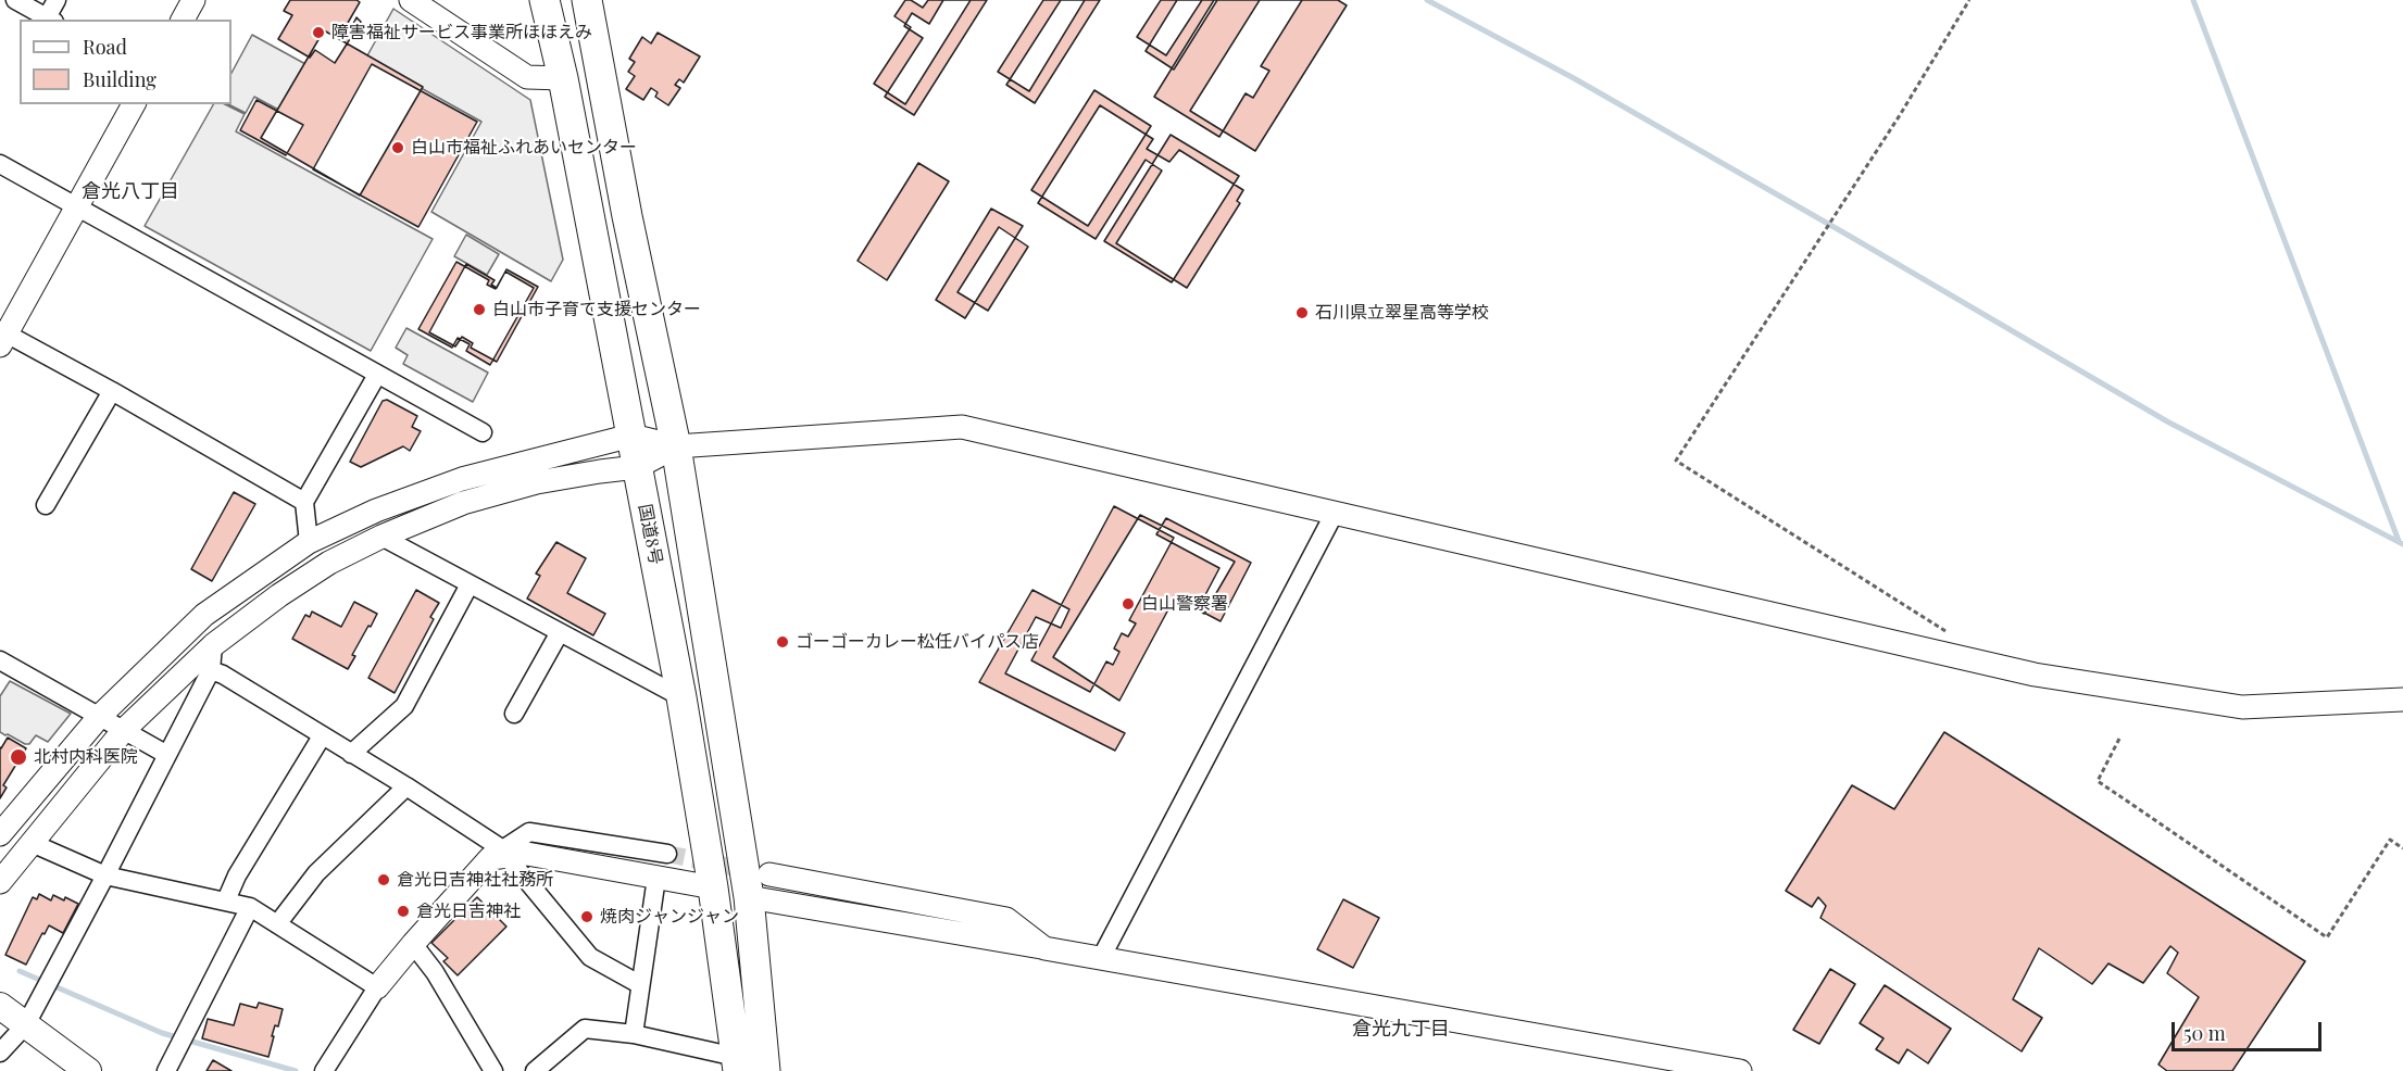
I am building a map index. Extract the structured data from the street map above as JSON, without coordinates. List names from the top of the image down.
{
  "streets": {
    "highway": ["国道8号"]
  },
  "districts": ["倉光八丁目", "倉光九丁目"],
  "places": [
    "障害福祉サービス事業所ほほえみ",
    "白山市福祉ふれあいセンター",
    "白山市子育て支援センター",
    "石川県立翠星高等学校",
    "白山警察署",
    "ゴーゴーカレー松任バイパス店",
    "北村内科医院",
    "倉光日吉神社社務所",
    "倉光日吉神社",
    "焼肉ジャンジャン"
  ],
  "legend": ["Road", "Building"],
  "scale_bar": "50 m"
}
